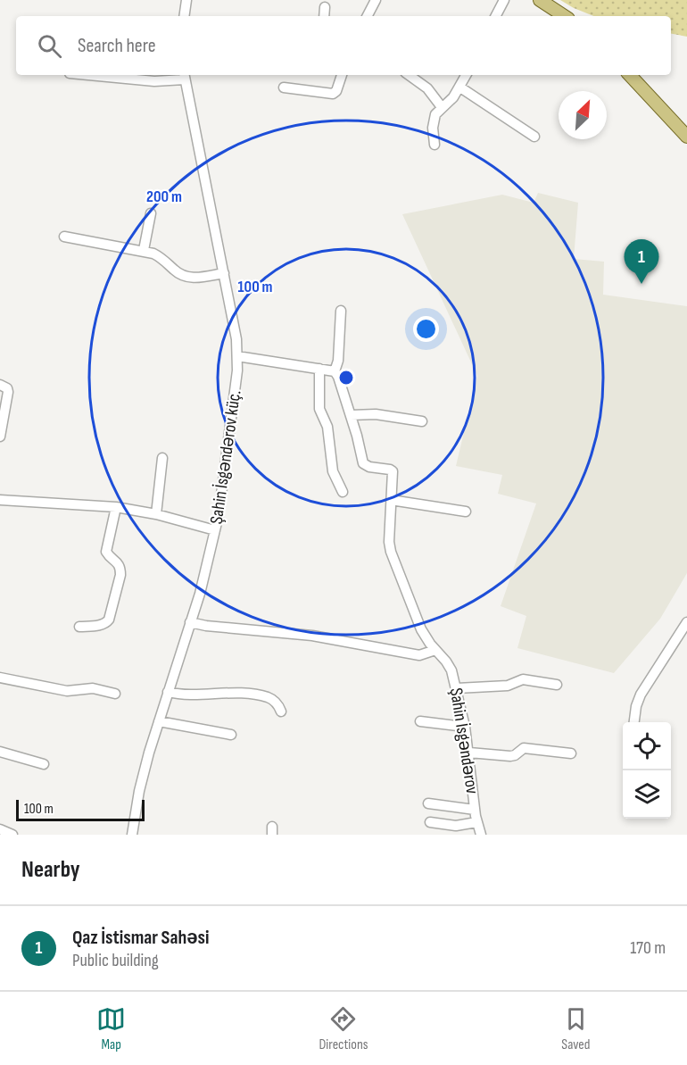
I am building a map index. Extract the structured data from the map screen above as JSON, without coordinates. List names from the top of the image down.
{
  "streets": {
    "street": ["Şahin İsgəndərov küç.", "Şahin İsgəndərov"]
  },
  "scale_bar": "100 m",
  "north": "top right",
  "page": {
    "search": "Search here",
    "pins": "1",
    "scale": "100 m",
    "heading": "Nearby",
    "list": [
      {
        "mark": "1",
        "name": "Qaz İstismar Sahəsi",
        "note": "Public building",
        "value": "170 m"
      }
    ],
    "nav": ["Map", "Directions", "Saved"]
  },
  "rings": ["200 m", "100 m"]
}
